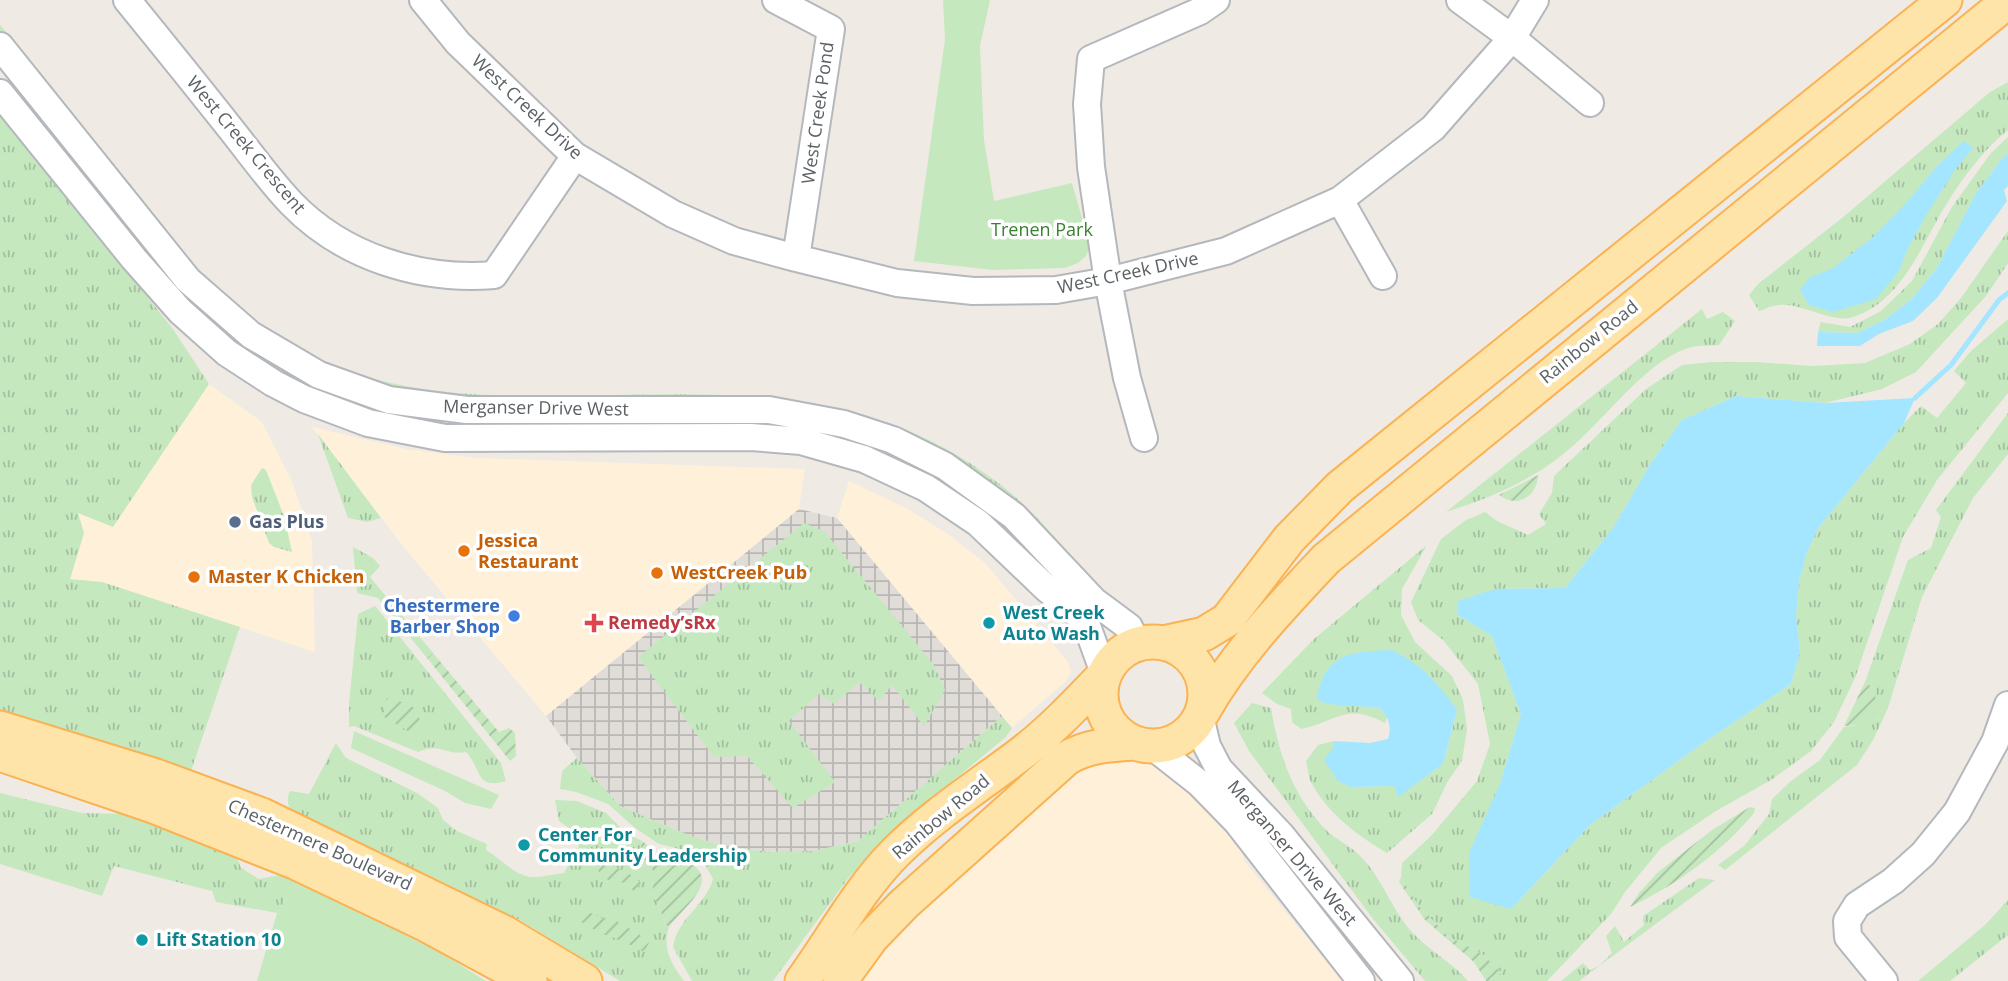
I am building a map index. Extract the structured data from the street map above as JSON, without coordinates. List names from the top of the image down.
{
  "streets": {
    "main road": ["Rainbow Road", "Chestermere Boulevard"],
    "street": [
      "West Creek Drive",
      "West Creek Pond",
      "West Creek Crescent",
      "Merganser Drive West"
    ]
  },
  "crossings": [
    ["West Creek Drive", "West Creek Pond"],
    ["West Creek Drive", "West Creek Crescent"],
    ["Rainbow Road", "Merganser Drive West"]
  ],
  "parks": ["Trenen Park"],
  "places": {
    "other": [
      "Gas Plus",
      "Jessica Restaurant",
      "WestCreek Pub",
      "Master K Chicken",
      "Chestermere Barber Shop",
      "West Creek Auto Wash",
      "Center For Community Leadership",
      "Lift Station 10"
    ],
    "health": ["Remedy’sRx"]
  }
}
